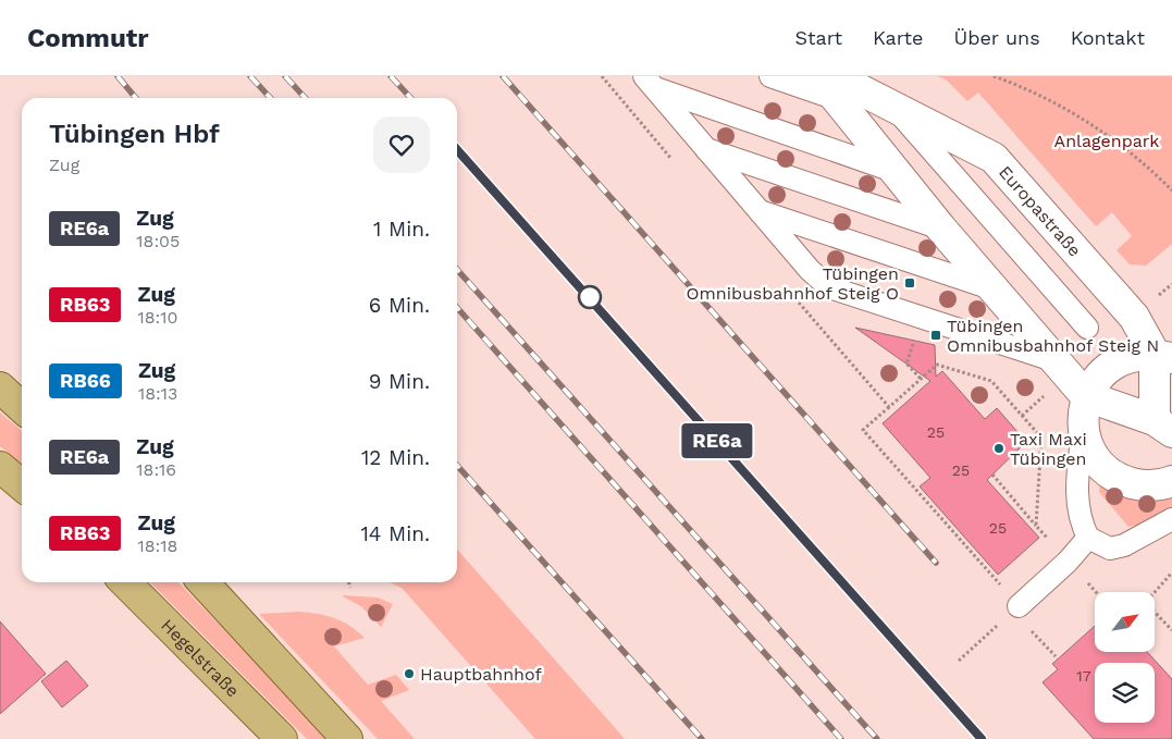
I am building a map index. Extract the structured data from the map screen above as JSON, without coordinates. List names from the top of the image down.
{
  "streets": {
    "main road": ["Hegelstraße"],
    "street": ["Europastraße"]
  },
  "parks": ["Anlagenpark"],
  "places": {
    "transit": ["Tübingen Omnibusbahnhof Steig O", "Tübingen Omnibusbahnhof Steig N"],
    "other": ["Taxi Maxi Tübingen", "Hauptbahnhof"]
  },
  "house_numbers": [
    "25",
    "25",
    "25",
    "17"
  ],
  "north": "top right",
  "page": {
    "header": "Commutr",
    "nav": [
      "Start",
      "Karte",
      "Über uns",
      "Kontakt"
    ],
    "on_map": "RE6a",
    "heading": ["Tübingen Hbf", "Zug"],
    "list": [
      {
        "mark": "RE6a",
        "name": "Zug",
        "note": "18:05",
        "value": "1 Min."
      },
      {
        "mark": "RB63",
        "name": "Zug",
        "note": "18:10",
        "value": "6 Min."
      },
      {
        "mark": "RB66",
        "name": "Zug",
        "note": "18:13",
        "value": "9 Min."
      },
      {
        "mark": "RE6a",
        "name": "Zug",
        "note": "18:16",
        "value": "12 Min."
      },
      {
        "mark": "RB63",
        "name": "Zug",
        "note": "18:18",
        "value": "14 Min."
      }
    ]
  }
}
